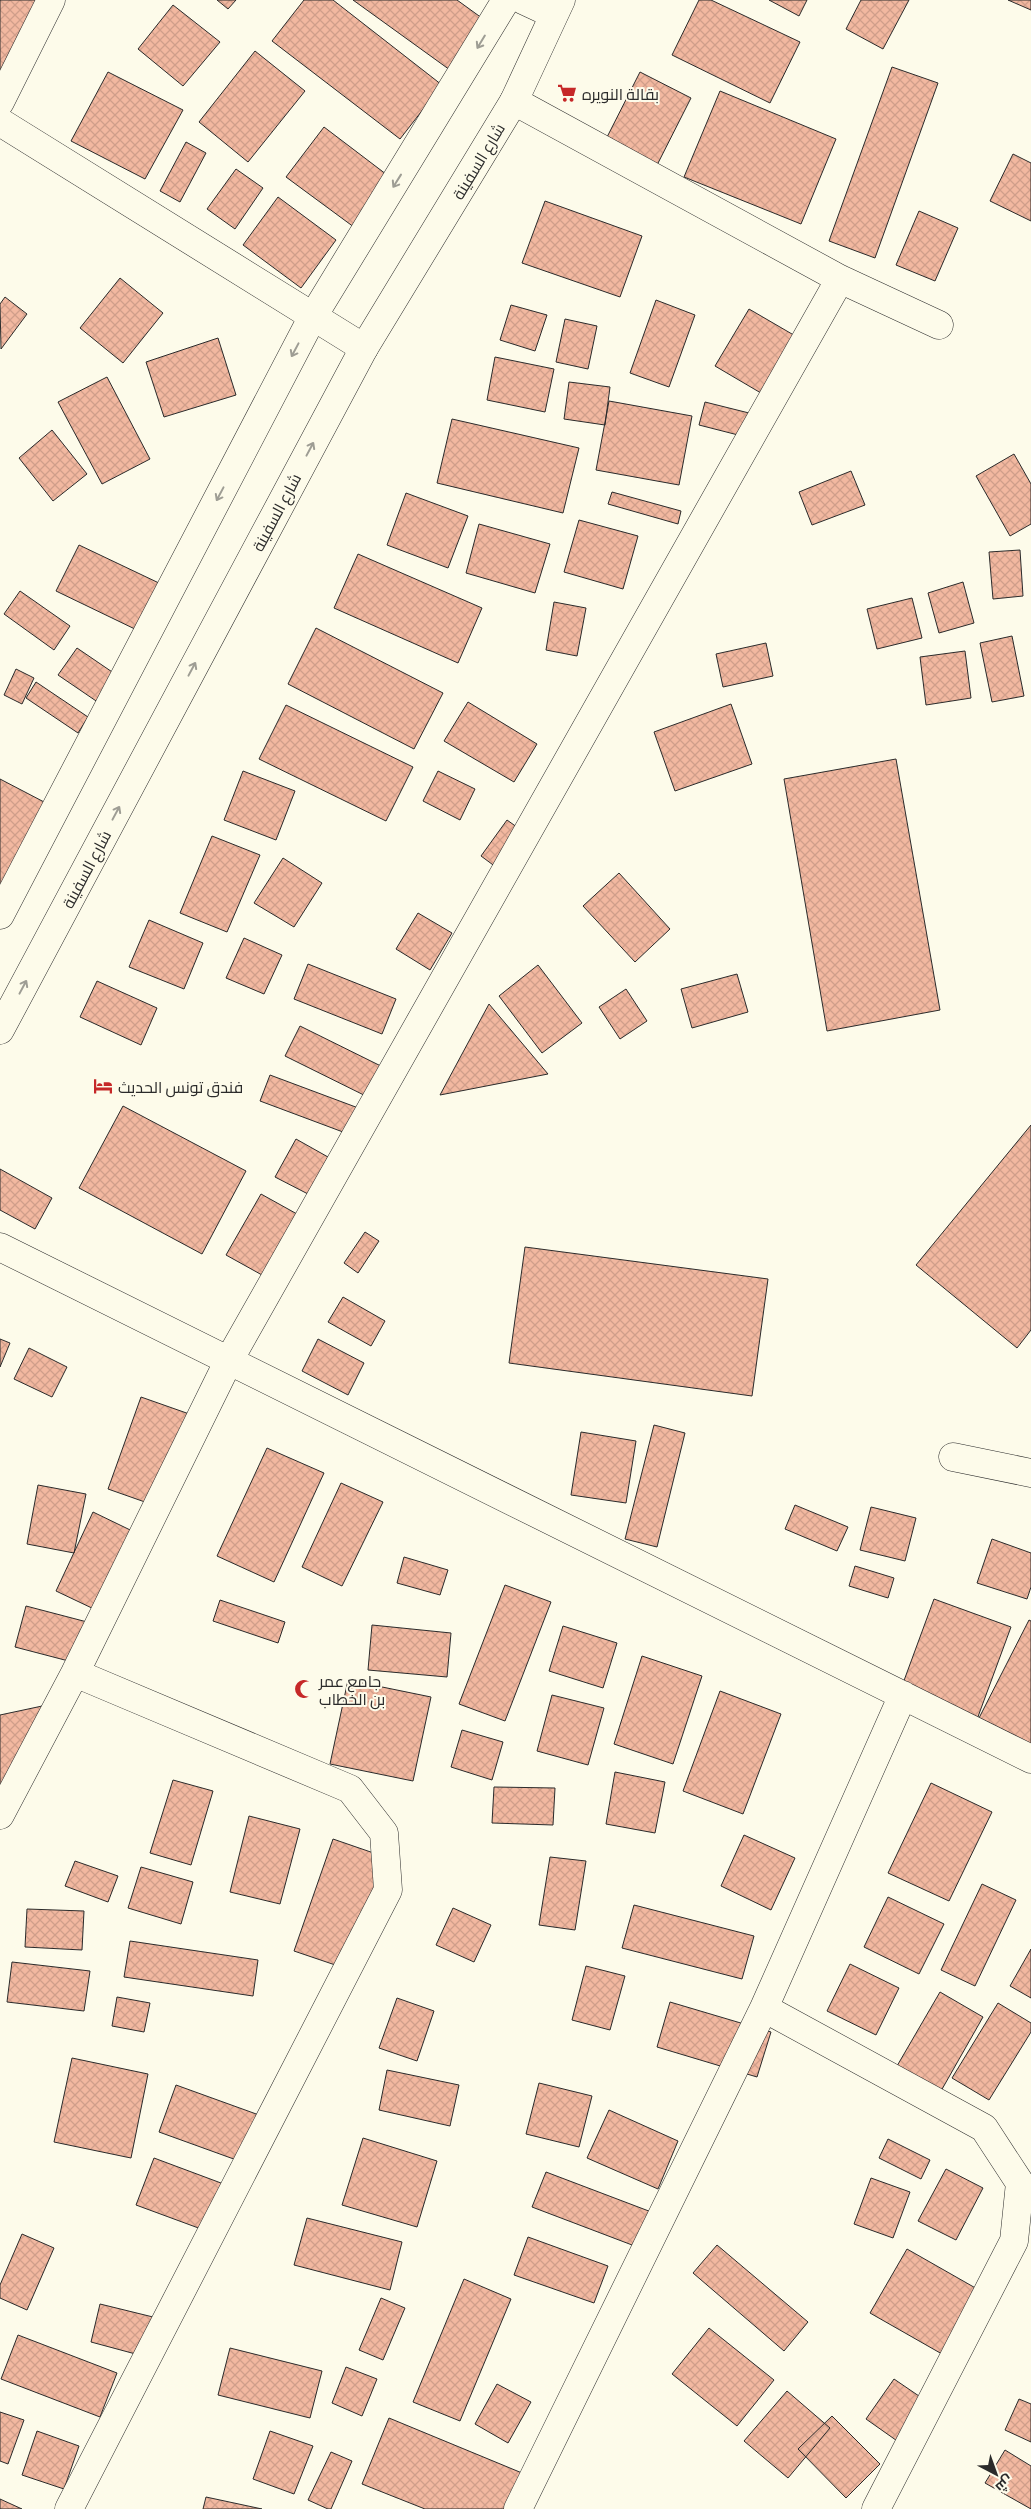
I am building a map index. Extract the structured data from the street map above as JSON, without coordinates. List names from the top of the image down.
{
  "streets": {
    "street": ["شارع السفينة"]
  },
  "places": {
    "supermarket": ["بقالة النويره"],
    "hotel": ["فندق تونس الحديث"],
    "mosque": ["جامع عمر بن الخطاب"]
  },
  "north": "bottom right"
}
